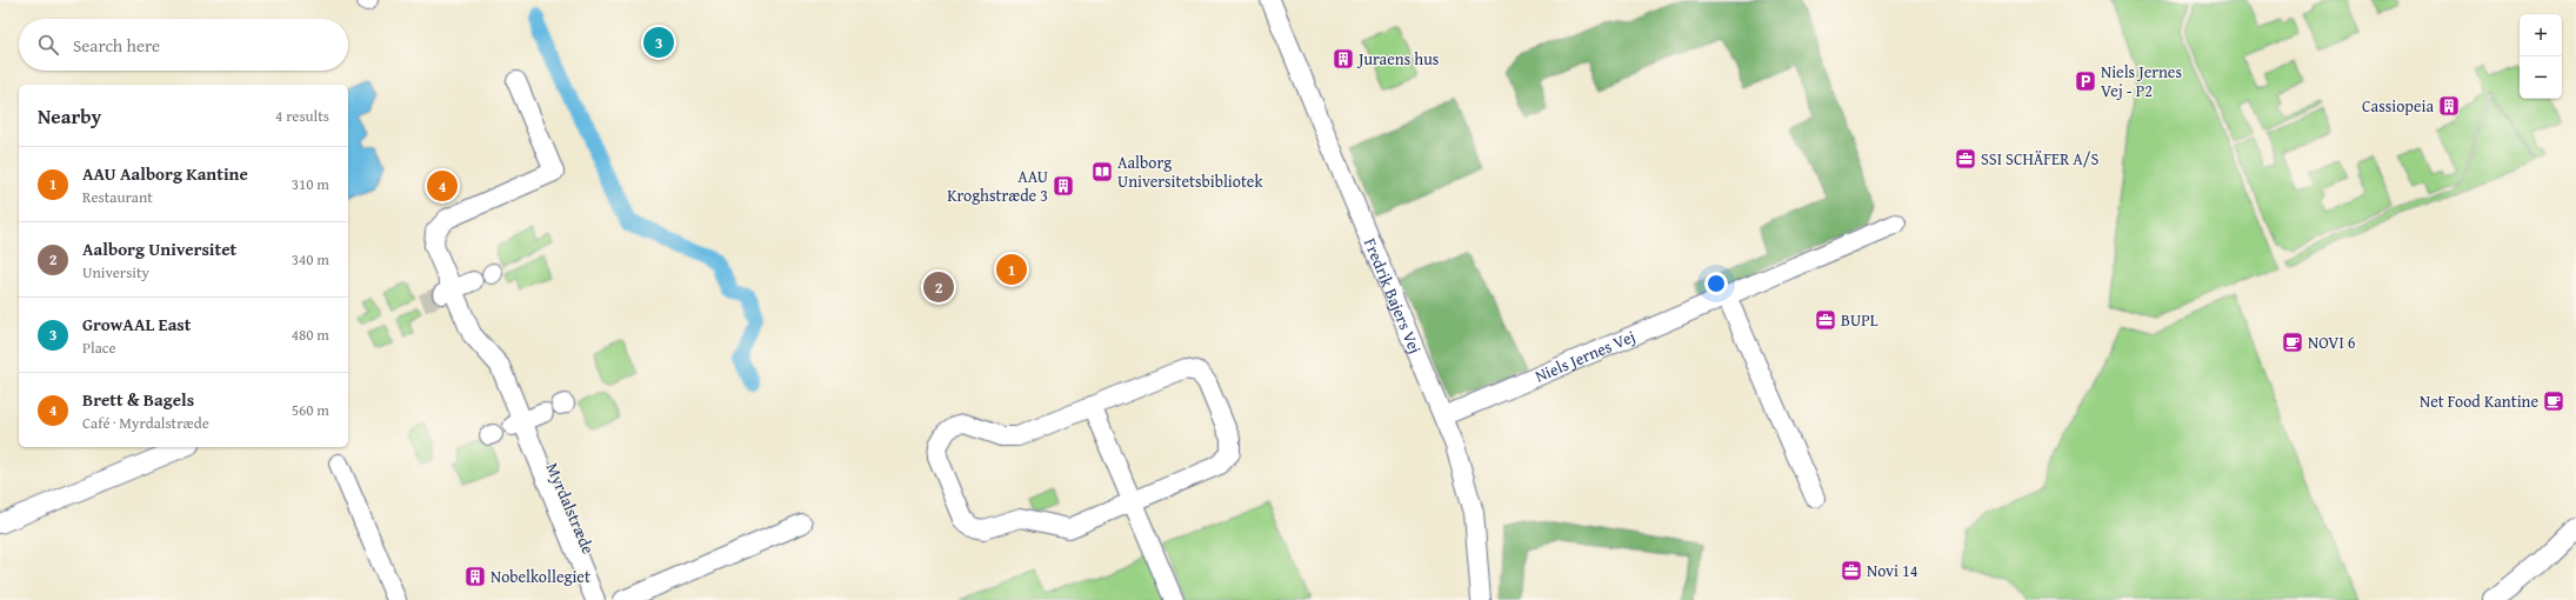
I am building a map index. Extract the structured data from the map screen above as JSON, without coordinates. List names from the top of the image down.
{
  "streets": {
    "street": ["Fredrik Bajers Vej", "Niels Jernes Vej", "Myrdalstræde"]
  },
  "crossings": [
    ["Fredrik Bajers Vej", "Niels Jernes Vej"]
  ],
  "places": {
    "building": [
      "Juraens hus",
      "Cassiopeia",
      "AAU Kroghstræde 3",
      "Nobelkollegiet"
    ],
    "parking": ["Niels Jernes Vej - P2"],
    "office": ["SSI SCHÄFER A/S", "BUPL", "Novi 14"],
    "library": ["Aalborg Universitetsbibliotek"],
    "cafe": ["NOVI 6", "Net Food Kantine"]
  },
  "page": {
    "map_buttons": ["+", "−"],
    "search": "Search here",
    "pins": [
      "3",
      "4",
      "1",
      "2"
    ],
    "heading": ["Nearby", "4 results"],
    "list": [
      {
        "mark": "1",
        "name": "AAU Aalborg Kantine",
        "note": "Restaurant",
        "value": "310 m"
      },
      {
        "mark": "2",
        "name": "Aalborg Universitet",
        "note": "University",
        "value": "340 m"
      },
      {
        "mark": "3",
        "name": "GrowAAL East",
        "note": "Place",
        "value": "480 m"
      },
      {
        "mark": "4",
        "name": "Brett & Bagels",
        "note": "Café · Myrdalstræde",
        "value": "560 m"
      }
    ]
  }
}
